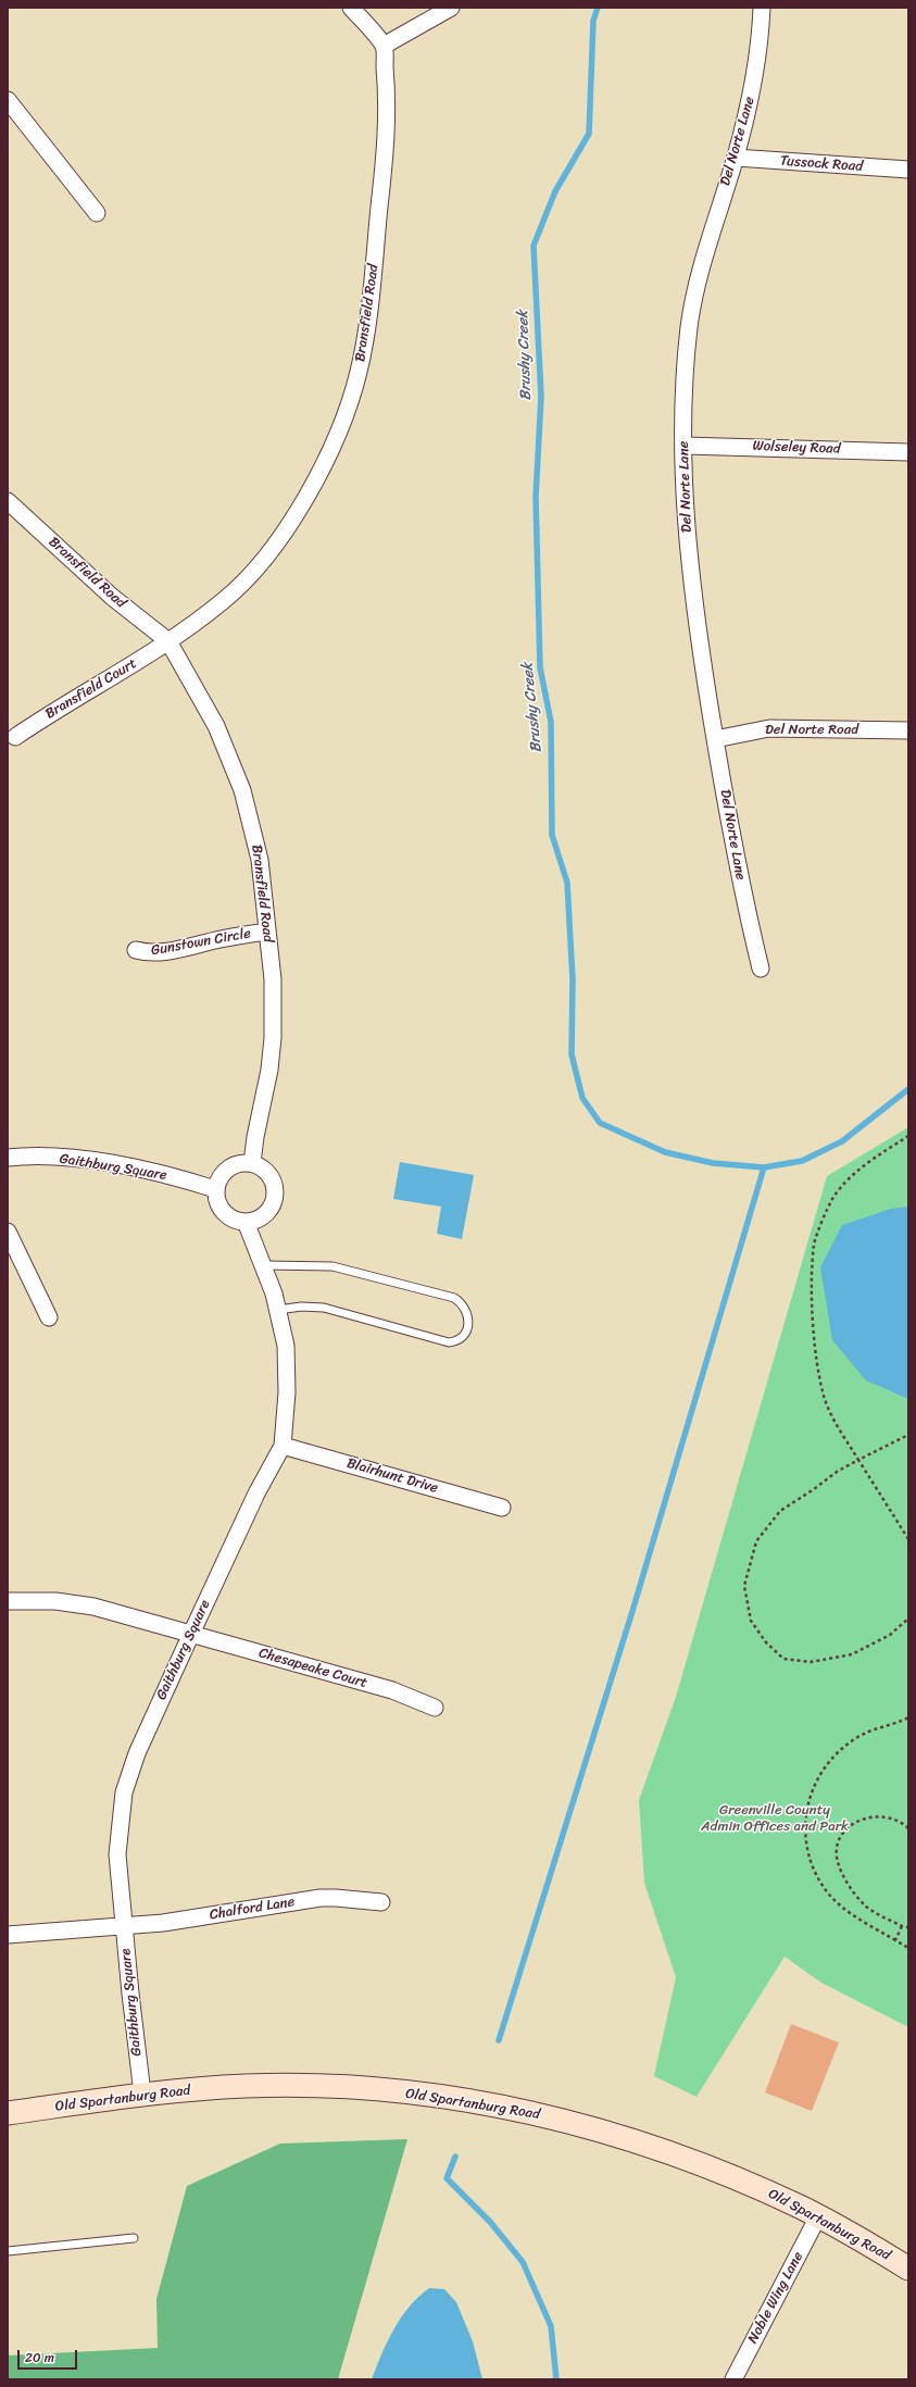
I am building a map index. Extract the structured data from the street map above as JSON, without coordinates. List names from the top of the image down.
{
  "streets": {
    "main road": ["Old Spartanburg Road"],
    "street": [
      "Del Norte Lane",
      "Tussock Road",
      "Bransfield Road",
      "Wolseley Road",
      "Bransfield Court",
      "Del Norte Road",
      "Gunstown Circle",
      "Gaithburg Square",
      "Blairhunt Drive",
      "Chesapeake Court",
      "Chalford Lane",
      "Noble Wing Lane"
    ]
  },
  "crossings": [
    ["Del Norte Lane", "Tussock Road"],
    ["Del Norte Lane", "Wolseley Road"],
    ["Del Norte Lane", "Del Norte Road"],
    ["Bransfield Road", "Bransfield Court"],
    ["Bransfield Road", "Gunstown Circle"],
    ["Bransfield Road", "Gaithburg Square"],
    ["Gaithburg Square", "Blairhunt Drive"],
    ["Gaithburg Square", "Chesapeake Court"],
    ["Gaithburg Square", "Chalford Lane"],
    ["Gaithburg Square", "Old Spartanburg Road"],
    ["Old Spartanburg Road", "Noble Wing Lane"]
  ],
  "water": ["Brushy Creek"],
  "parks": ["Greenville County Admin Offices and Park"],
  "scale_bar": "20 m"
}
